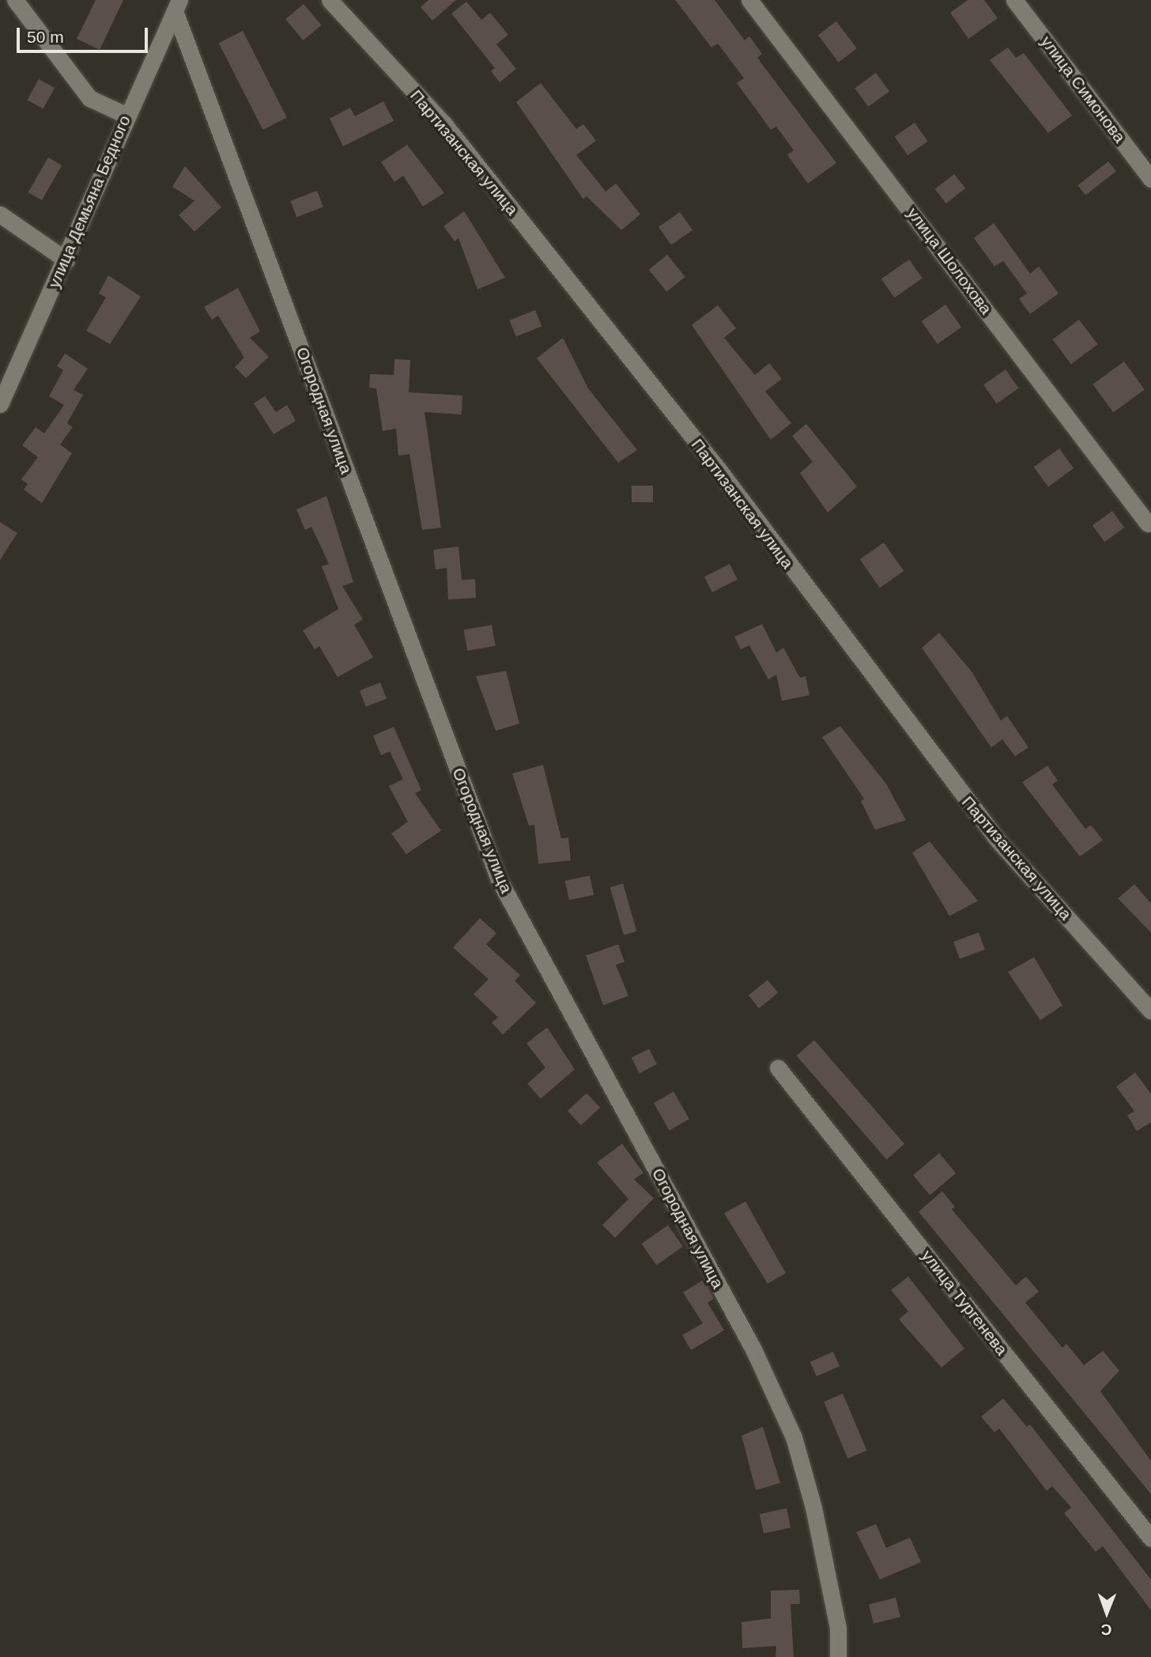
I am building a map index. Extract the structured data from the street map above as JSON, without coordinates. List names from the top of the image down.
{
  "streets": {
    "street": [
      "улица Симонова",
      "Партизанская улица",
      "улица Демьяна Бедного",
      "улица Шолохова",
      "Огородная улица",
      "улица Тургенева"
    ]
  },
  "crossings": [
    ["улица Демьяна Бедного", "Огородная улица"]
  ],
  "scale_bar": "50 m",
  "north": "bottom"
}
